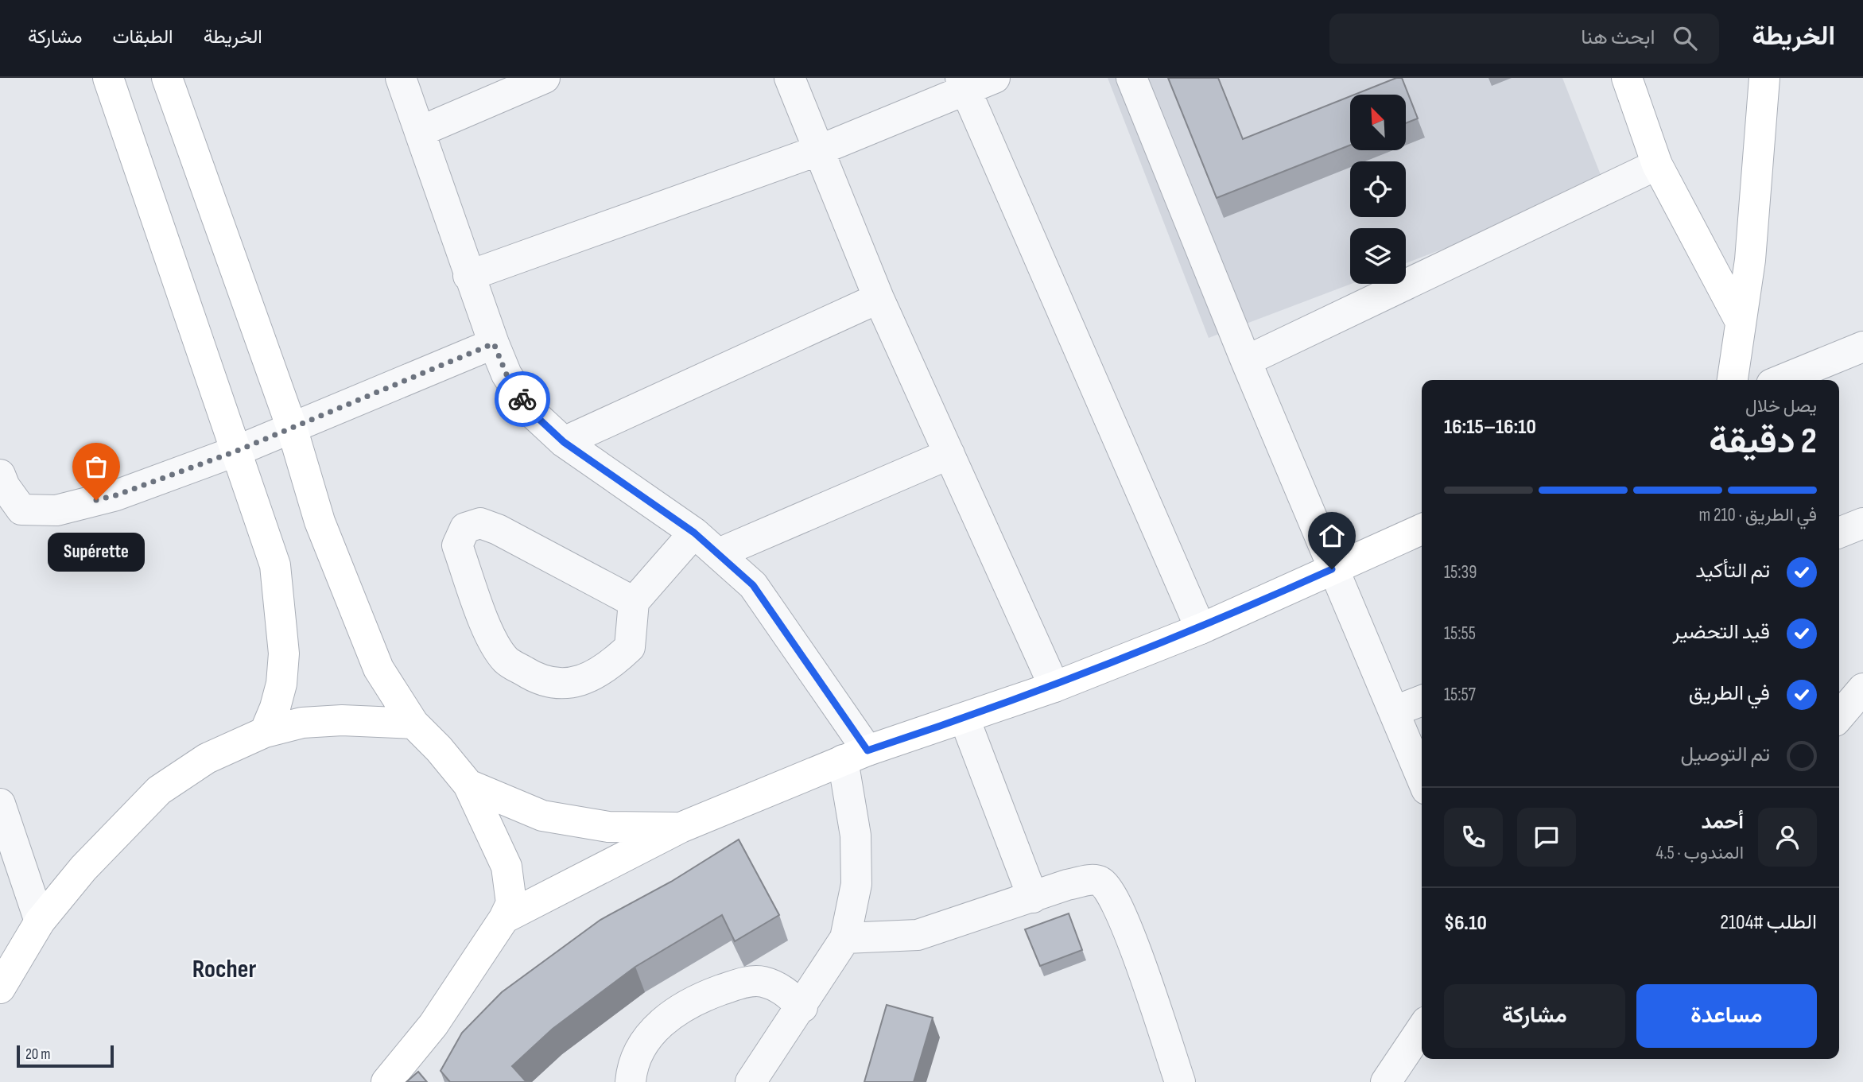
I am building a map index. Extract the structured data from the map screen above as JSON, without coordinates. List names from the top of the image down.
{
  "districts": ["Rocher"],
  "places": ["Supérette"],
  "scale_bar": "20 m",
  "north": "top left",
  "page": {
    "header": "الخريطة",
    "search": "ابحث هنا",
    "nav": ["الخريطة", "الطبقات", "مشاركة"],
    "heading": ["2 دقيقة", "يصل خلال", "16:10–16:15"],
    "panel": [
      "أحمد",
      "المندوب · 4.5",
      "الطلب #2104",
      "$6.10"
    ],
    "bar": "في الطريق · 210 m",
    "bubble": "Supérette",
    "list": [
      ["تم التأكيد", "15:39"],
      ["قيد التحضير", "15:55"],
      ["في الطريق", "15:57"],
      "تم التوصيل"
    ],
    "buttons": ["مساعدة", "مشاركة"],
    "scale": "20 m"
  }
}
